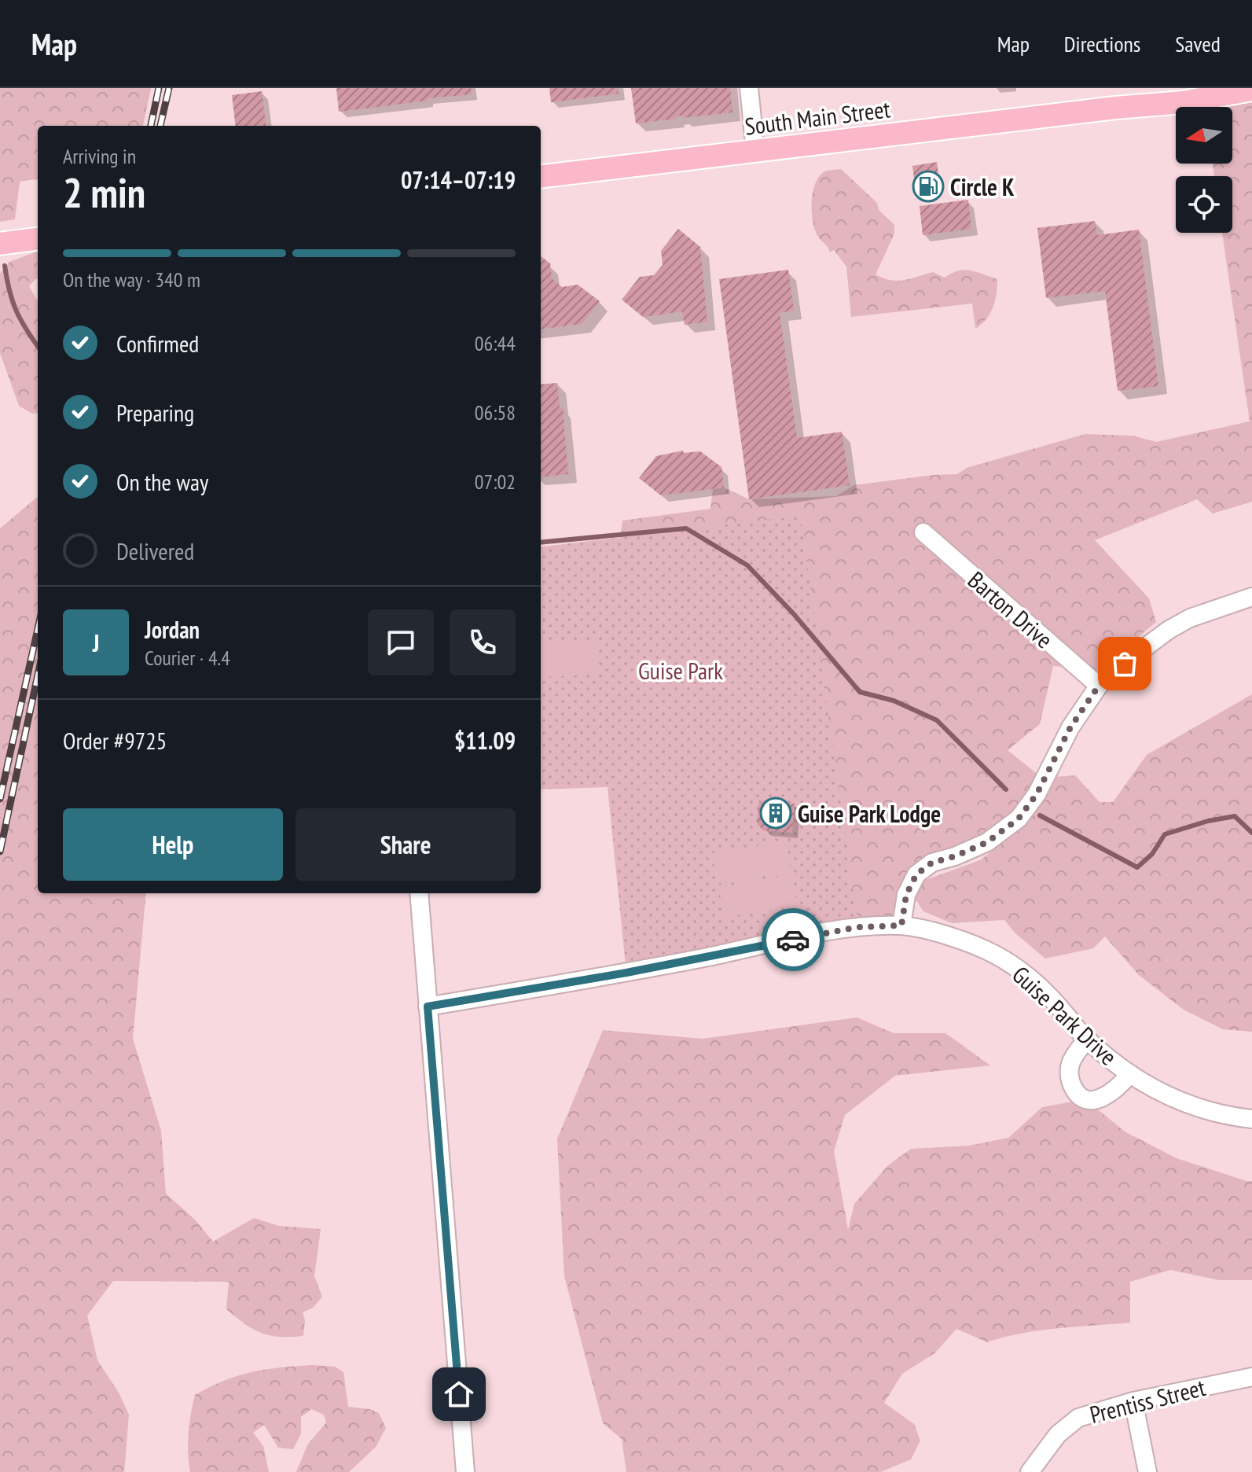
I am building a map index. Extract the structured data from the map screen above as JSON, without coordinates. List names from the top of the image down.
{
  "streets": {
    "main road": ["South Main Street"],
    "street": ["Barton Drive", "Guise Park Drive", "Prentiss Street"]
  },
  "parks": ["Guise Park"],
  "places": {
    "fuel station": ["Circle K"],
    "building": ["Guise Park Lodge"]
  },
  "north": "left",
  "page": {
    "header": "Map",
    "nav": ["Map", "Directions", "Saved"],
    "heading": ["2 min", "Arriving in", "07:14–07:19"],
    "panel": [
      "Jordan",
      "Courier · 4.4",
      "Order #9725",
      "$11.09"
    ],
    "bar": "On the way · 340 m",
    "list": [
      ["Confirmed", "06:44"],
      ["Preparing", "06:58"],
      ["On the way", "07:02"],
      "Delivered"
    ],
    "round": "J",
    "buttons": ["Help", "Share"]
  }
}
